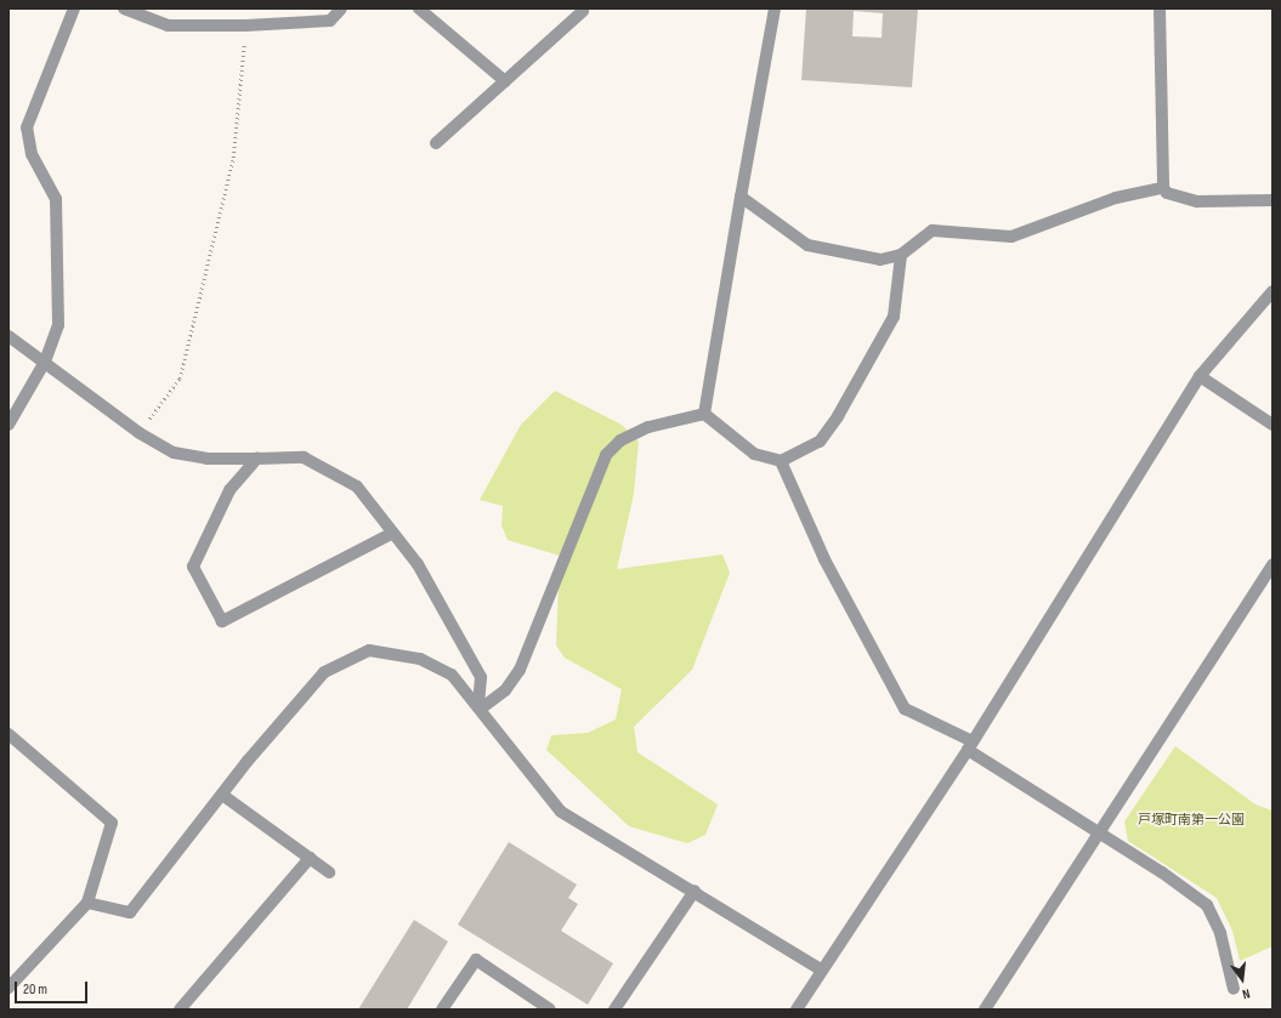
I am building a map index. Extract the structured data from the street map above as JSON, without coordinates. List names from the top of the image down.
{
  "parks": ["戸塚町南第一公園"],
  "scale_bar": "20 m",
  "north": "bottom"
}
